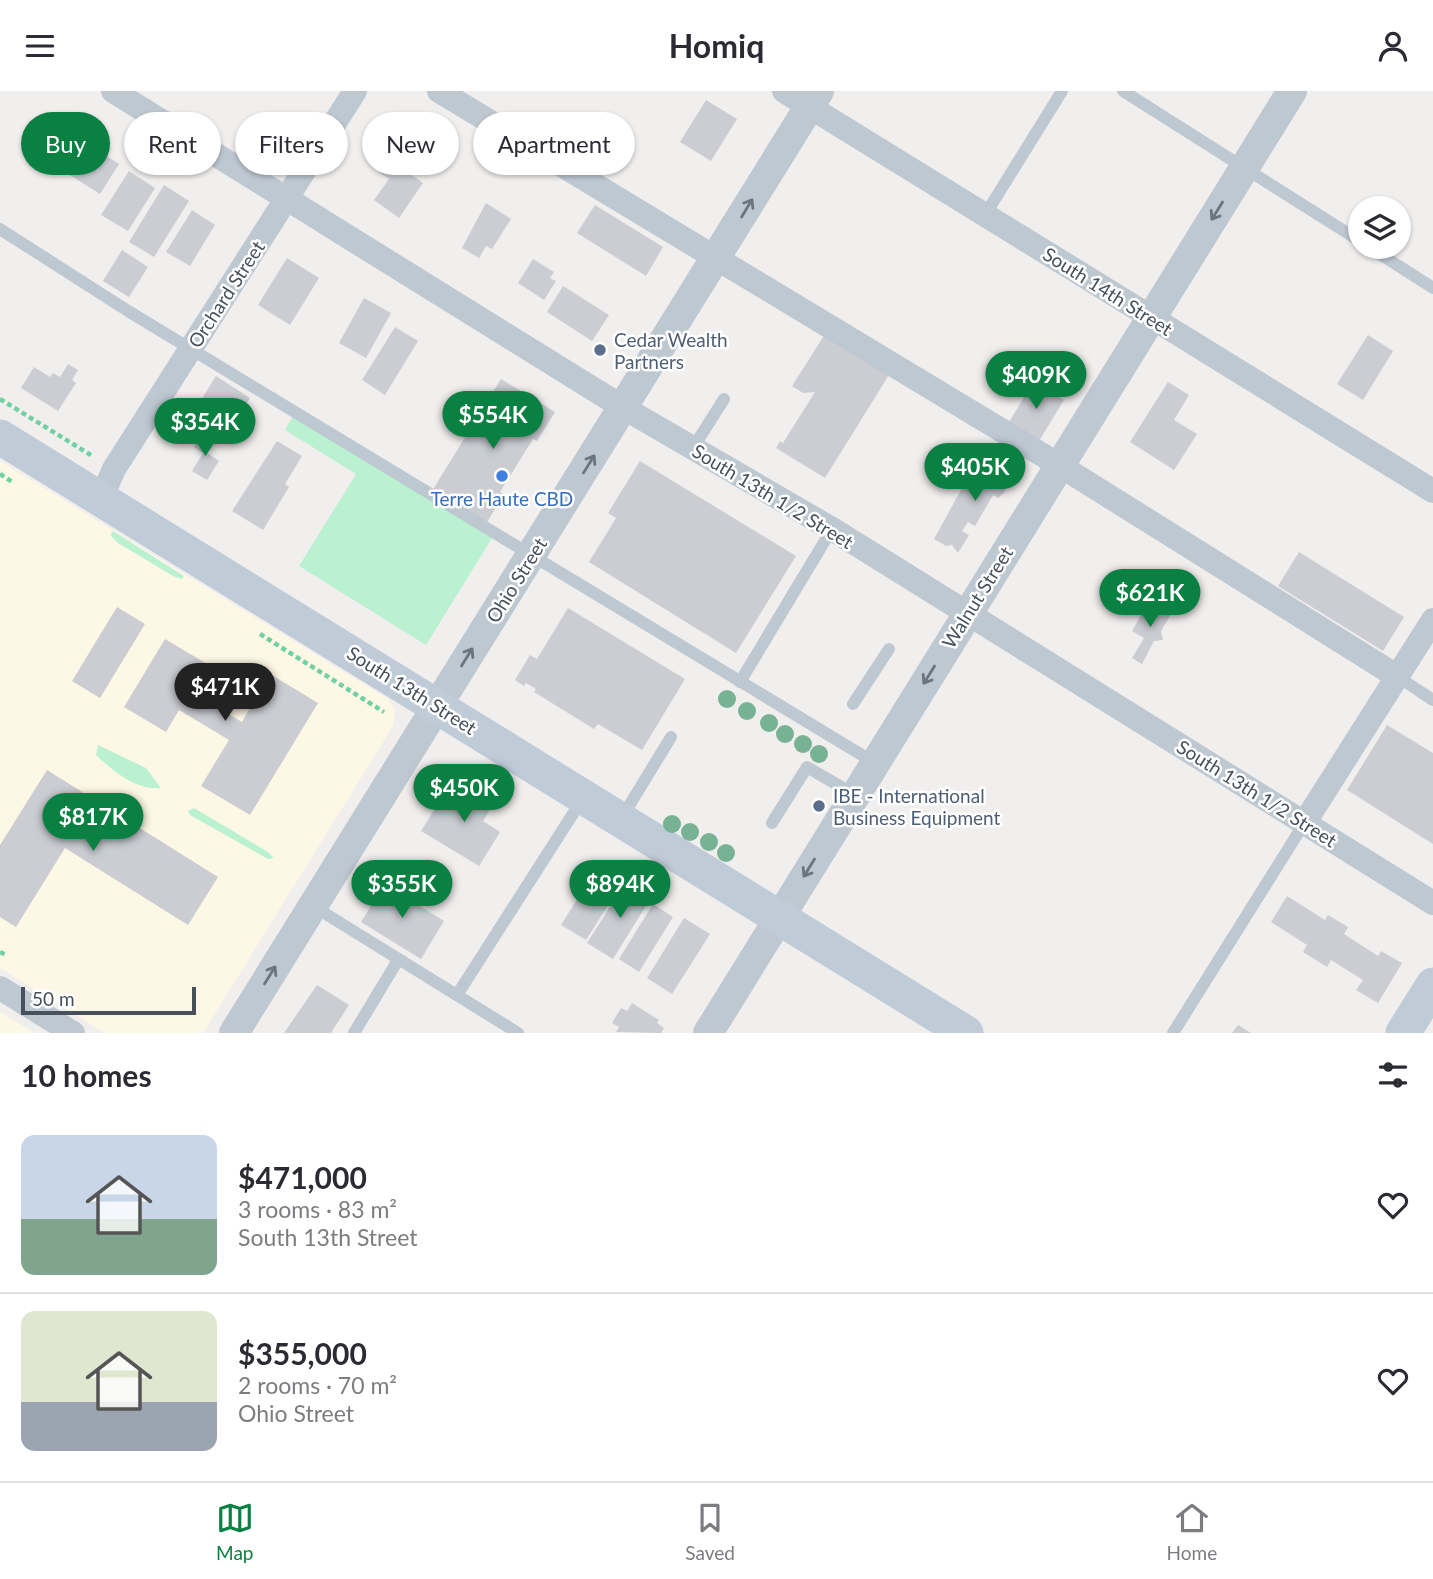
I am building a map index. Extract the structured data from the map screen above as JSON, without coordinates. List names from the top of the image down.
{
  "streets": {
    "main road": ["South 13th Street"],
    "street": [
      "South 14th Street",
      "Orchard Street",
      "South 13th 1/2 Street",
      "Ohio Street",
      "Walnut Street"
    ]
  },
  "crossings": [
    ["South 14th Street", "Ohio Street"],
    ["South 14th Street", "Walnut Street"],
    ["Orchard Street", "South 13th 1/2 Street"],
    ["Orchard Street", "South 13th Street"],
    ["South 13th 1/2 Street", "Ohio Street"],
    ["South 13th 1/2 Street", "Walnut Street"],
    ["Ohio Street", "South 13th Street"],
    ["Walnut Street", "South 13th Street"]
  ],
  "one_way": ["Ohio Street", "Walnut Street"],
  "places": ["Cedar Wealth Partners", "Terre Haute CBD", "IBE - International Business Equipment"],
  "scale_bar": "50 m",
  "page": {
    "header": "Homiq",
    "chip": [
      "Buy",
      "Rent",
      "Filters",
      "New",
      "Apartment"
    ],
    "price": [
      "$409K",
      "$554K",
      "$354K",
      "$405K",
      "$621K",
      "$471K",
      "$450K",
      "$817K",
      "$355K",
      "$894K"
    ],
    "scale": "50 m",
    "heading": "10 homes",
    "list": [
      {
        "name": "$471,000",
        "note": "3 rooms · 83 m² · South 13th Street"
      },
      {
        "name": "$355,000",
        "note": "2 rooms · 70 m² · Ohio Street"
      }
    ],
    "tabs": ["Map", "Saved", "Home"]
  }
}
